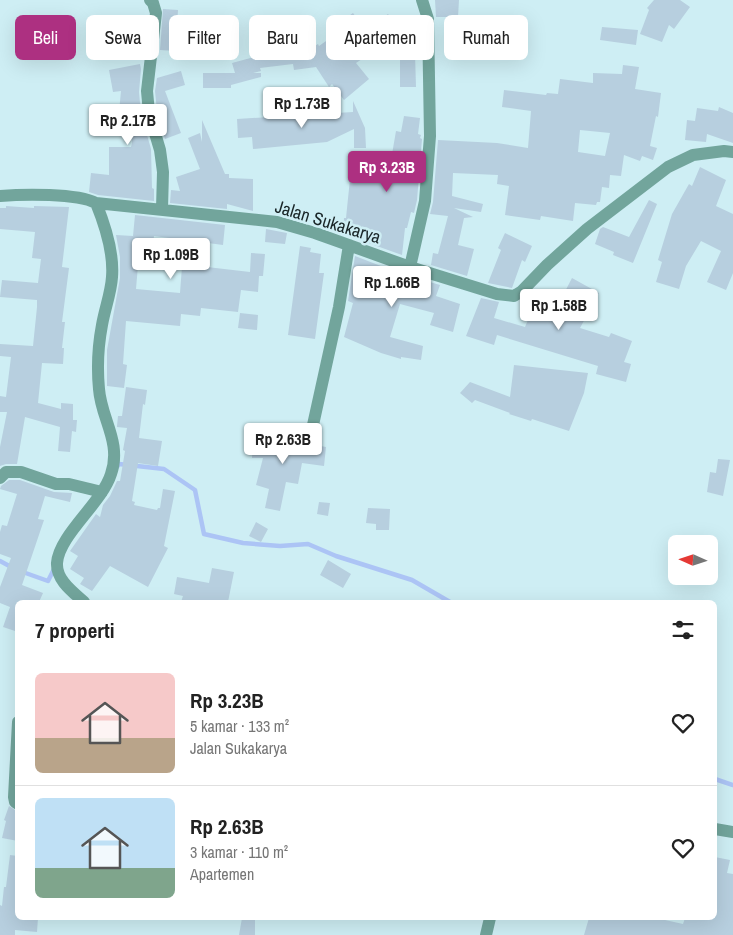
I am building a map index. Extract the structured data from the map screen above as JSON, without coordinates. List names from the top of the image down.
{
  "streets": {
    "street": ["Jalan Sukakarya"]
  },
  "north": "left",
  "page": {
    "chip": [
      "Beli",
      "Sewa",
      "Filter",
      "Baru",
      "Apartemen",
      "Rumah"
    ],
    "price": [
      "Rp 1.73B",
      "Rp 2.17B",
      "Rp 3.23B",
      "Rp 1.09B",
      "Rp 1.66B",
      "Rp 1.58B",
      "Rp 2.63B"
    ],
    "heading": "7 properti",
    "list": [
      {
        "name": "Rp 3.23B",
        "note": "5 kamar · 133 m² · Jalan Sukakarya"
      },
      {
        "name": "Rp 2.63B",
        "note": "3 kamar · 110 m² · Apartemen"
      }
    ]
  }
}
